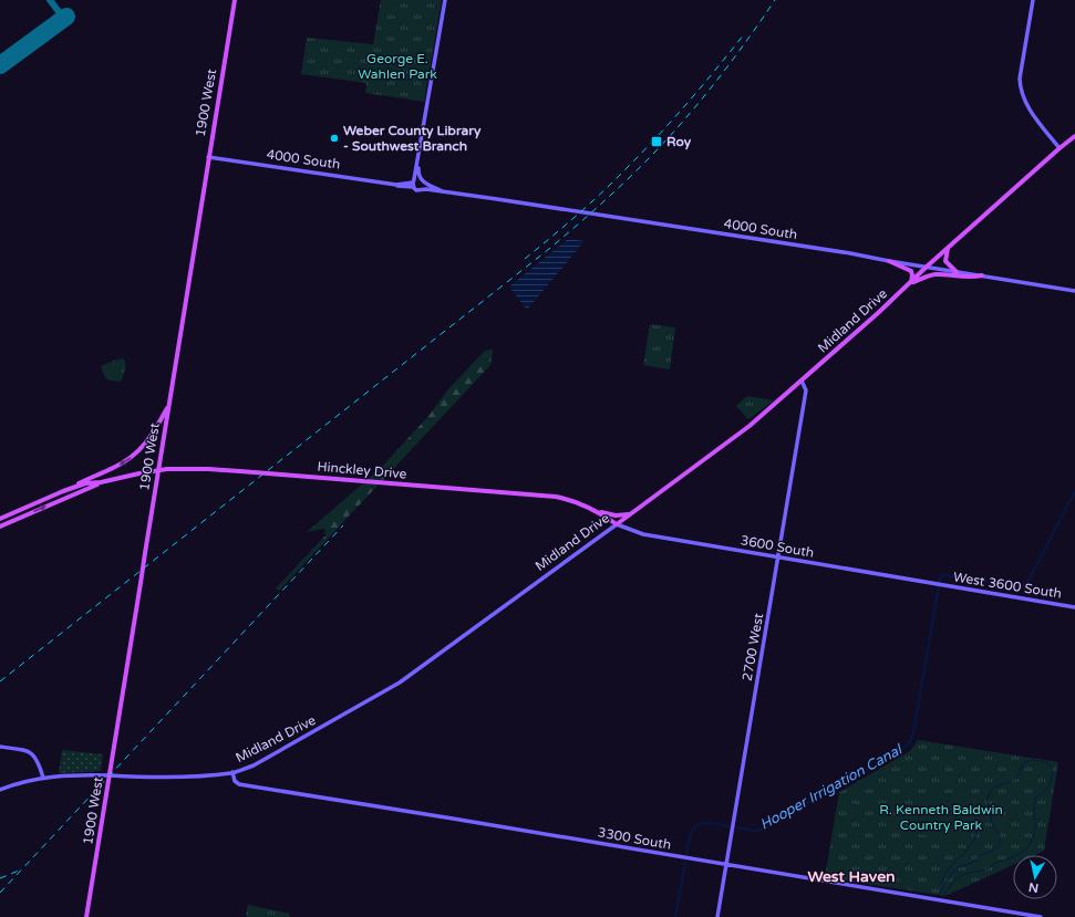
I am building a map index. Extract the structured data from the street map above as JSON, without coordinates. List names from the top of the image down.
{
  "streets": {
    "main road": ["1900 West", "Midland Drive", "Hinckley Drive"],
    "street": [
      "4000 South",
      "3600 South",
      "West 3600 South",
      "2700 West",
      "3300 South"
    ]
  },
  "crossings": [
    ["1900 West", "4000 South"],
    ["1900 West", "Midland Drive"],
    ["1900 West", "Hinckley Drive"],
    ["4000 South", "Midland Drive"],
    ["Midland Drive", "Hinckley Drive"],
    ["Midland Drive", "3600 South"],
    ["Midland Drive", "2700 West"],
    ["Midland Drive", "3300 South"],
    ["Hinckley Drive", "3600 South"],
    ["3600 South", "West 3600 South"],
    ["3600 South", "2700 West"],
    ["2700 West", "3300 South"]
  ],
  "districts": ["West Haven"],
  "water": ["Hooper Irrigation Canal"],
  "parks": ["George E. Wahlen Park", "R. Kenneth Baldwin Country Park"],
  "places": {
    "other": ["Weber County Library - Southwest Branch"],
    "transit": ["Roy"]
  },
  "north": "bottom"
}
